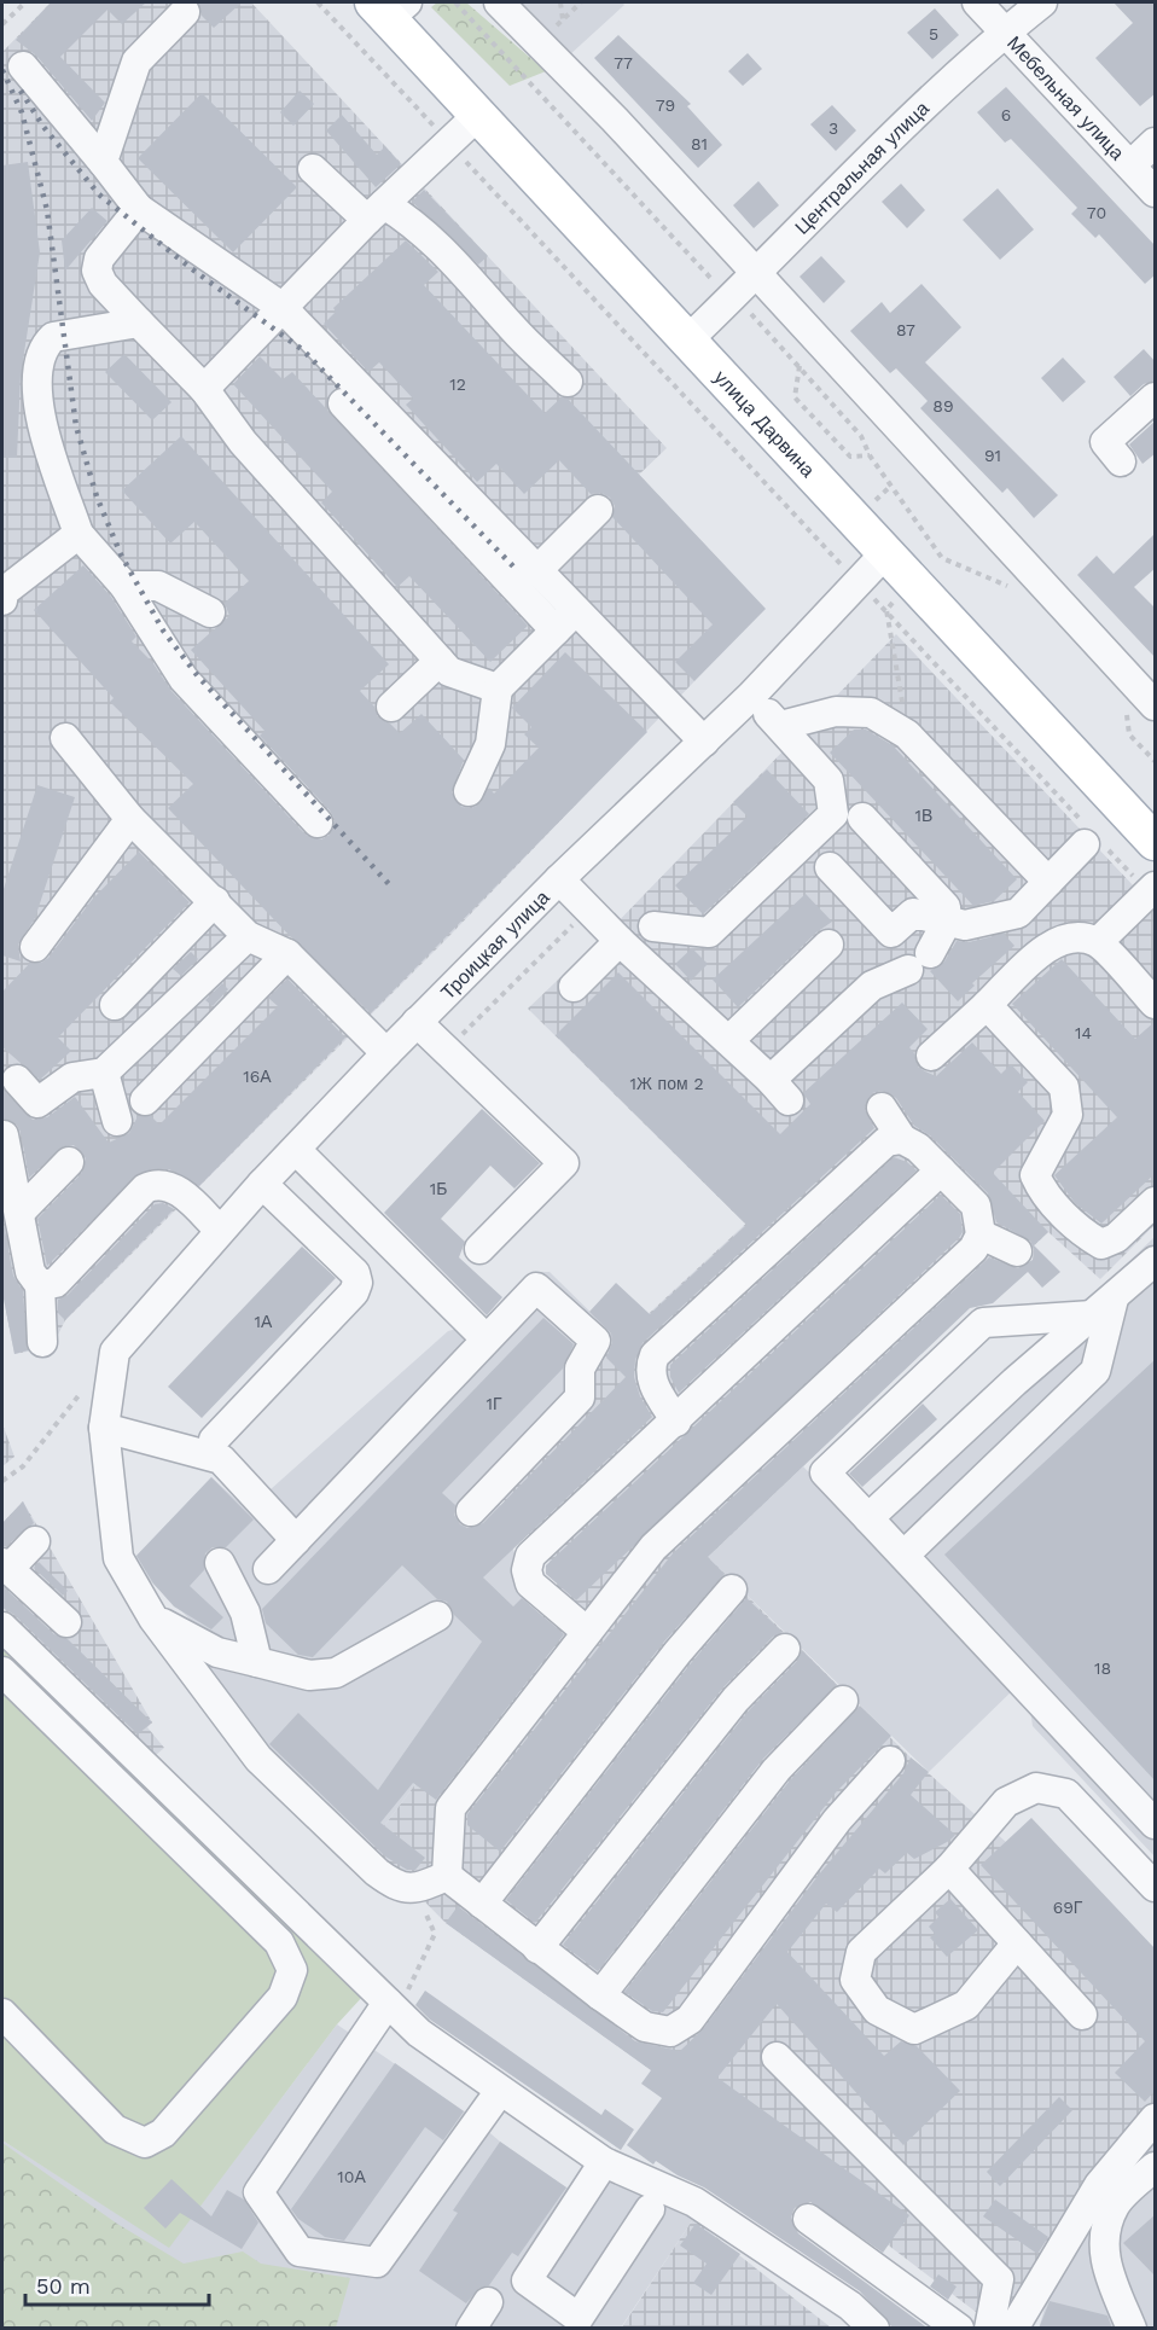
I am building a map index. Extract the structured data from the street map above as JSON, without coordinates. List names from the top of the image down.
{
  "streets": {
    "main road": ["улица Дарвина"],
    "street": ["Мебельная улица", "Центральная улица", "Троицкая улица"]
  },
  "crossings": [
    ["Мебельная улица", "Центральная улица"],
    ["Центральная улица", "улица Дарвина"],
    ["улица Дарвина", "Троицкая улица"]
  ],
  "house_numbers": [
    "5",
    "77",
    "79",
    "6",
    "3",
    "81",
    "70",
    "87",
    "12",
    "89",
    "91",
    "1В",
    "14",
    "16А",
    "1Ж пом 2",
    "1Б",
    "1А",
    "1Г",
    "18",
    "69Г",
    "10А"
  ],
  "scale_bar": "50 m"
}
